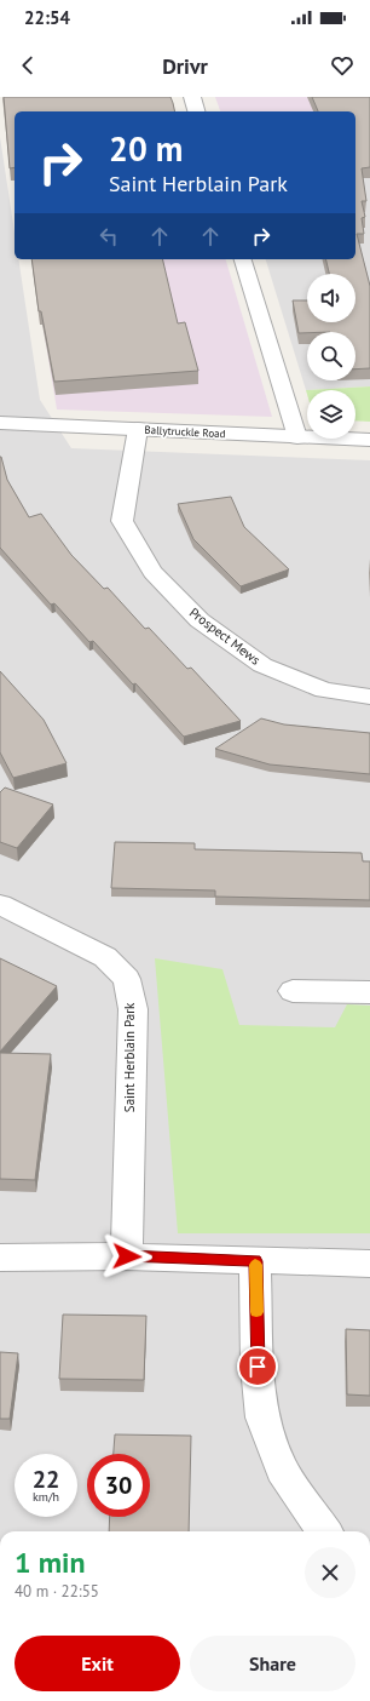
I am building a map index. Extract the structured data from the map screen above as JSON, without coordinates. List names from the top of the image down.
{
  "streets": {
    "street": ["Ballytruckle Road", "Prospect Mews", "Saint Herblain Park"]
  },
  "crossings": [
    ["Ballytruckle Road", "Prospect Mews"]
  ],
  "page": {
    "status": "22:54",
    "header": "Drivr",
    "turn": ["20 m", "Saint Herblain Park"],
    "speed": "22 km/h",
    "limit": "30",
    "heading": ["1 min", "40 m · 22:55"],
    "buttons": ["Exit", "Share"]
  }
}
